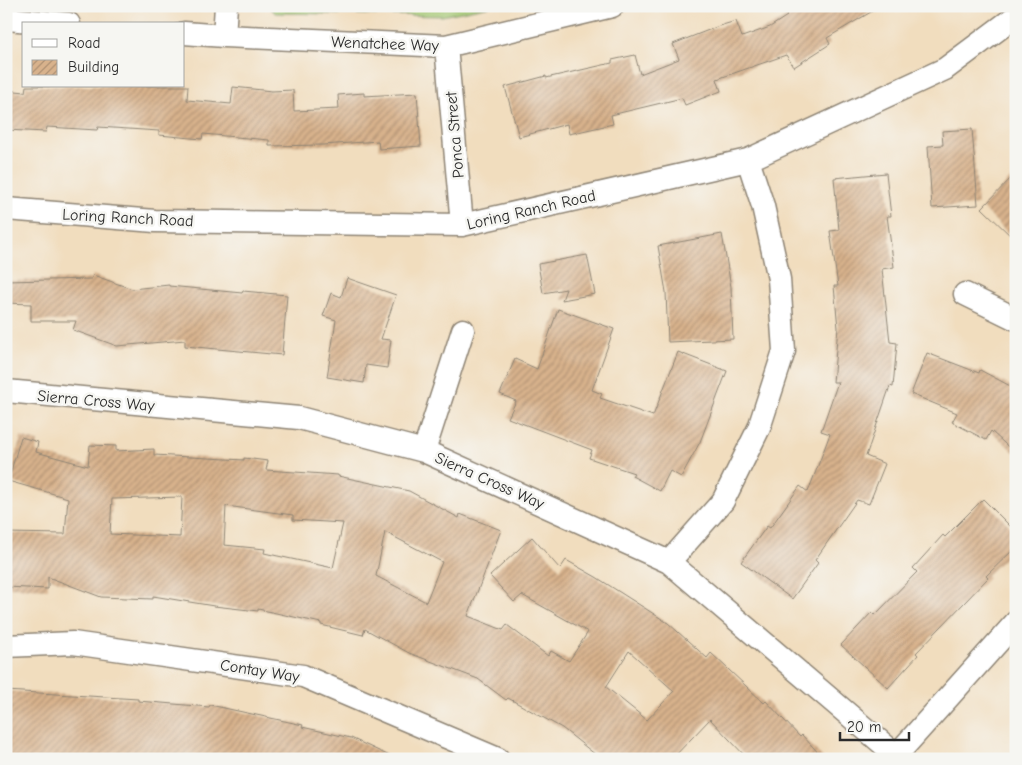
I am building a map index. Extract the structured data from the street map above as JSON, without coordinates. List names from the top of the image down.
{
  "streets": {
    "street": [
      "Wenatchee Way",
      "Ponca Street",
      "Loring Ranch Road",
      "Sierra Cross Way",
      "Contay Way"
    ]
  },
  "crossings": [
    ["Wenatchee Way", "Ponca Street"],
    ["Ponca Street", "Loring Ranch Road"]
  ],
  "legend": ["Road", "Building"],
  "scale_bar": "20 m"
}
